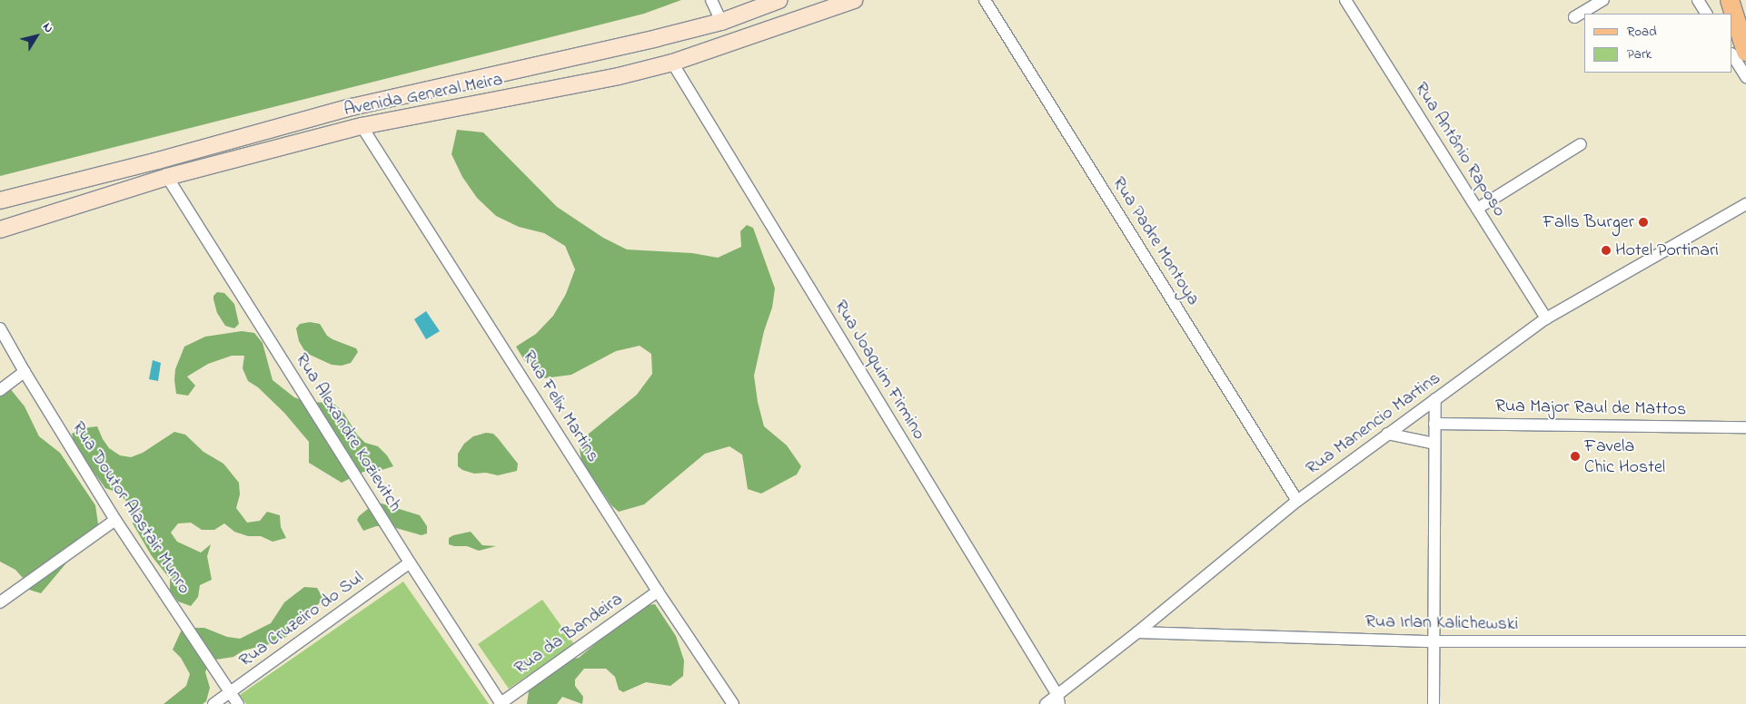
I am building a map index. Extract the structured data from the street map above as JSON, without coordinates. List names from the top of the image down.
{
  "streets": {
    "main road": ["Avenida General Meira"],
    "street": [
      "Rua Antônio Raposo",
      "Rua Padre Montoya",
      "Rua Joaquim Firmino",
      "Rua Felix Martins",
      "Rua Major Raul de Mattos",
      "Rua Manencio Martins",
      "Rua Alexandre Kozievitch",
      "Rua Doutor Alastair Munro",
      "Rua Cruzeiro do Sul",
      "Rua Irlan Kalichewski",
      "Rua da Bandeira"
    ]
  },
  "crossings": [
    ["Avenida General Meira", "Rua Joaquim Firmino"],
    ["Avenida General Meira", "Rua Felix Martins"],
    ["Avenida General Meira", "Rua Alexandre Kozievitch"],
    ["Rua Antônio Raposo", "Rua Manencio Martins"],
    ["Rua Padre Montoya", "Rua Manencio Martins"],
    ["Rua Joaquim Firmino", "Rua Manencio Martins"],
    ["Rua Felix Martins", "Rua da Bandeira"],
    ["Rua Manencio Martins", "Rua Irlan Kalichewski"],
    ["Rua Alexandre Kozievitch", "Rua Cruzeiro do Sul"],
    ["Rua Alexandre Kozievitch", "Rua da Bandeira"],
    ["Rua Doutor Alastair Munro", "Rua Cruzeiro do Sul"]
  ],
  "places": ["Falls Burger", "Hotel Portinari", "Favela Chic Hostel"],
  "legend": ["Road", "Park"],
  "north": "top right"
}
